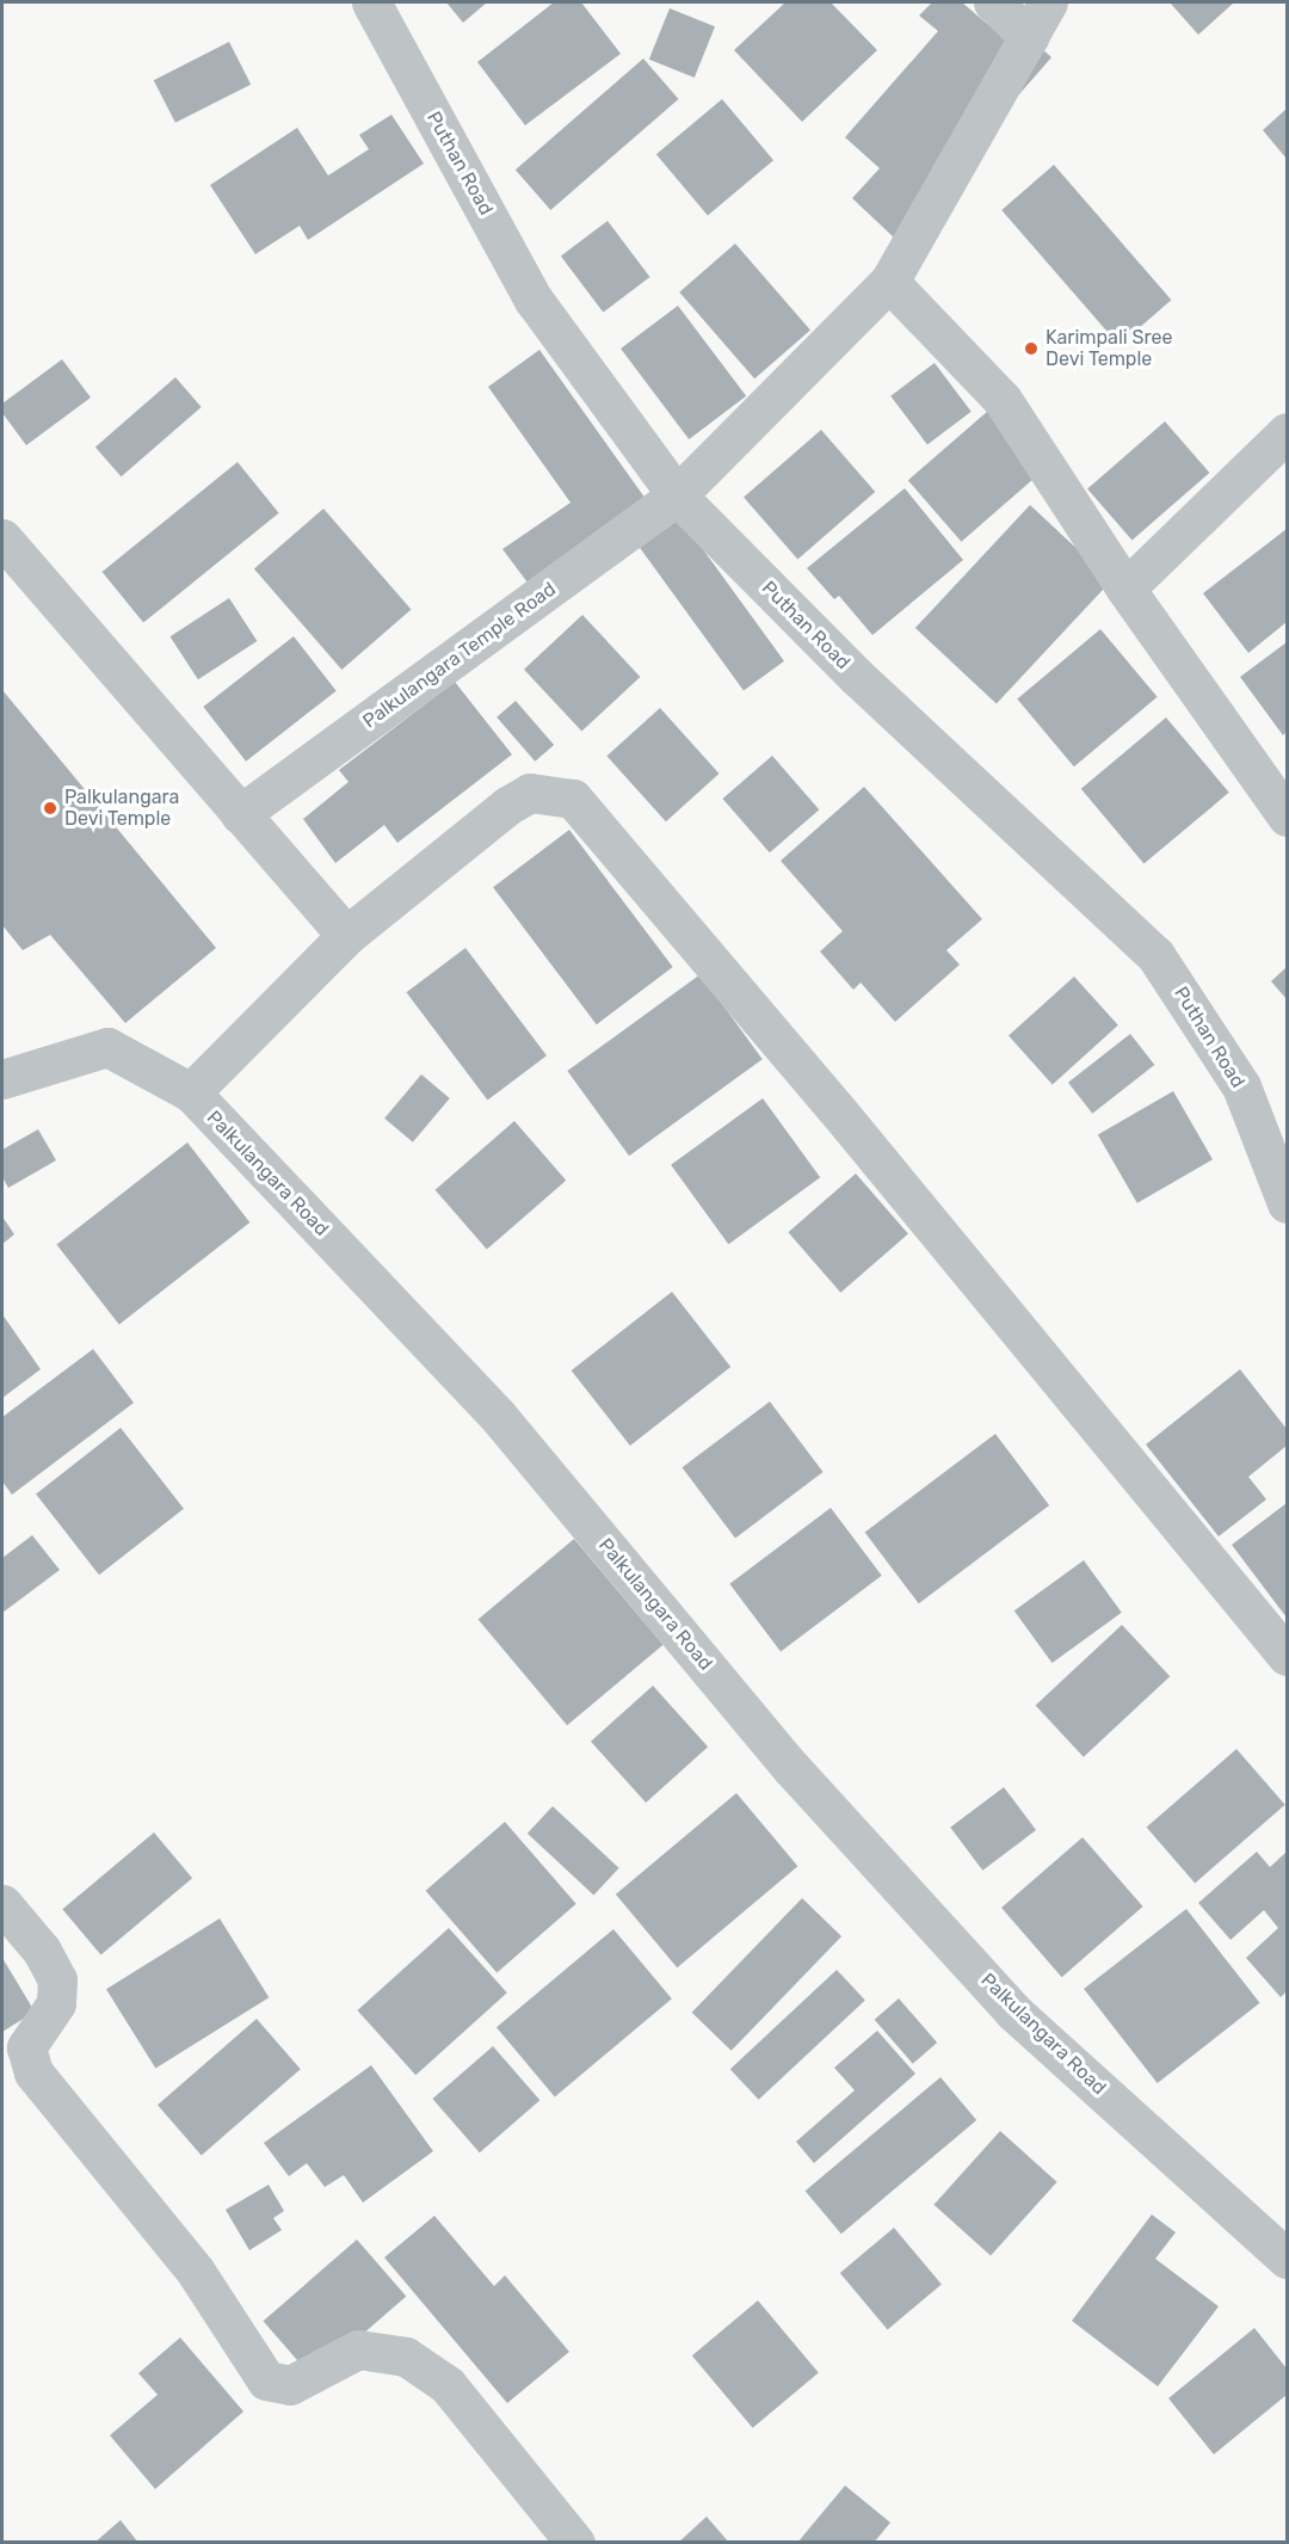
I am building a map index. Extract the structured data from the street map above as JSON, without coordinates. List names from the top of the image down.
{
  "streets": {
    "street": ["Puthan Road", "Palkulangara Temple Road", "Palkulangara Road"]
  },
  "crossings": [
    ["Puthan Road", "Palkulangara Temple Road"]
  ],
  "places": ["Karimpali Sree Devi Temple", "Palkulangara Devi Temple"]
}
